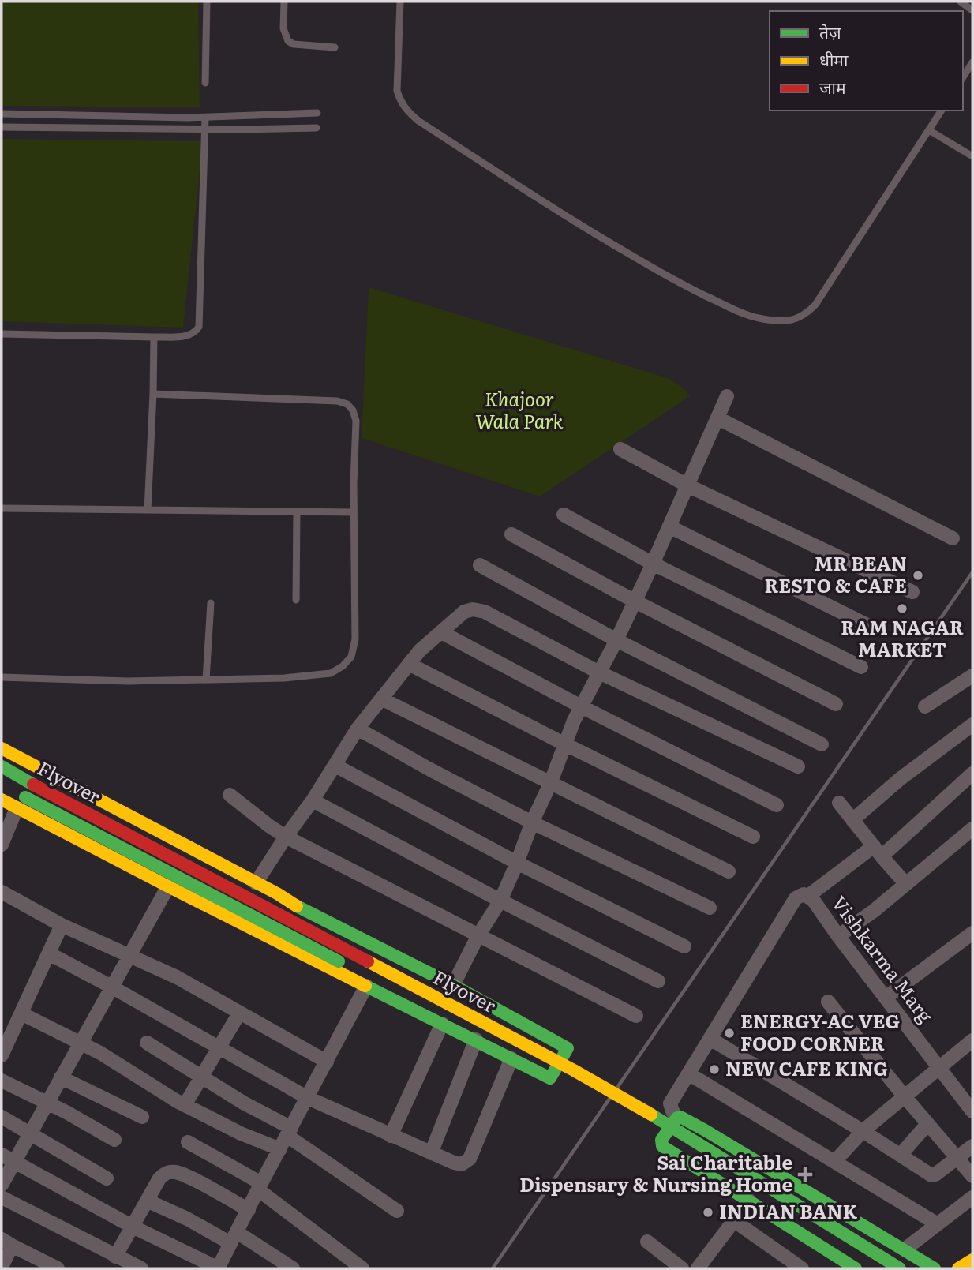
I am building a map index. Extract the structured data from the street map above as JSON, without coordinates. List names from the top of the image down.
{
  "streets": {
    "street": ["Flyover", "Vishkarma Marg"]
  },
  "parks": ["Khajoor Wala Park"],
  "places": {
    "other": [
      "MR BEAN RESTO & CAFE",
      "RAM NAGAR MARKET",
      "ENERGY-AC VEG FOOD CORNER",
      "NEW CAFE KING",
      "INDIAN BANK"
    ],
    "health": ["Sai Charitable Dispensary & Nursing Home"]
  },
  "legend": ["तेज़", "धीमा", "जाम"]
}
